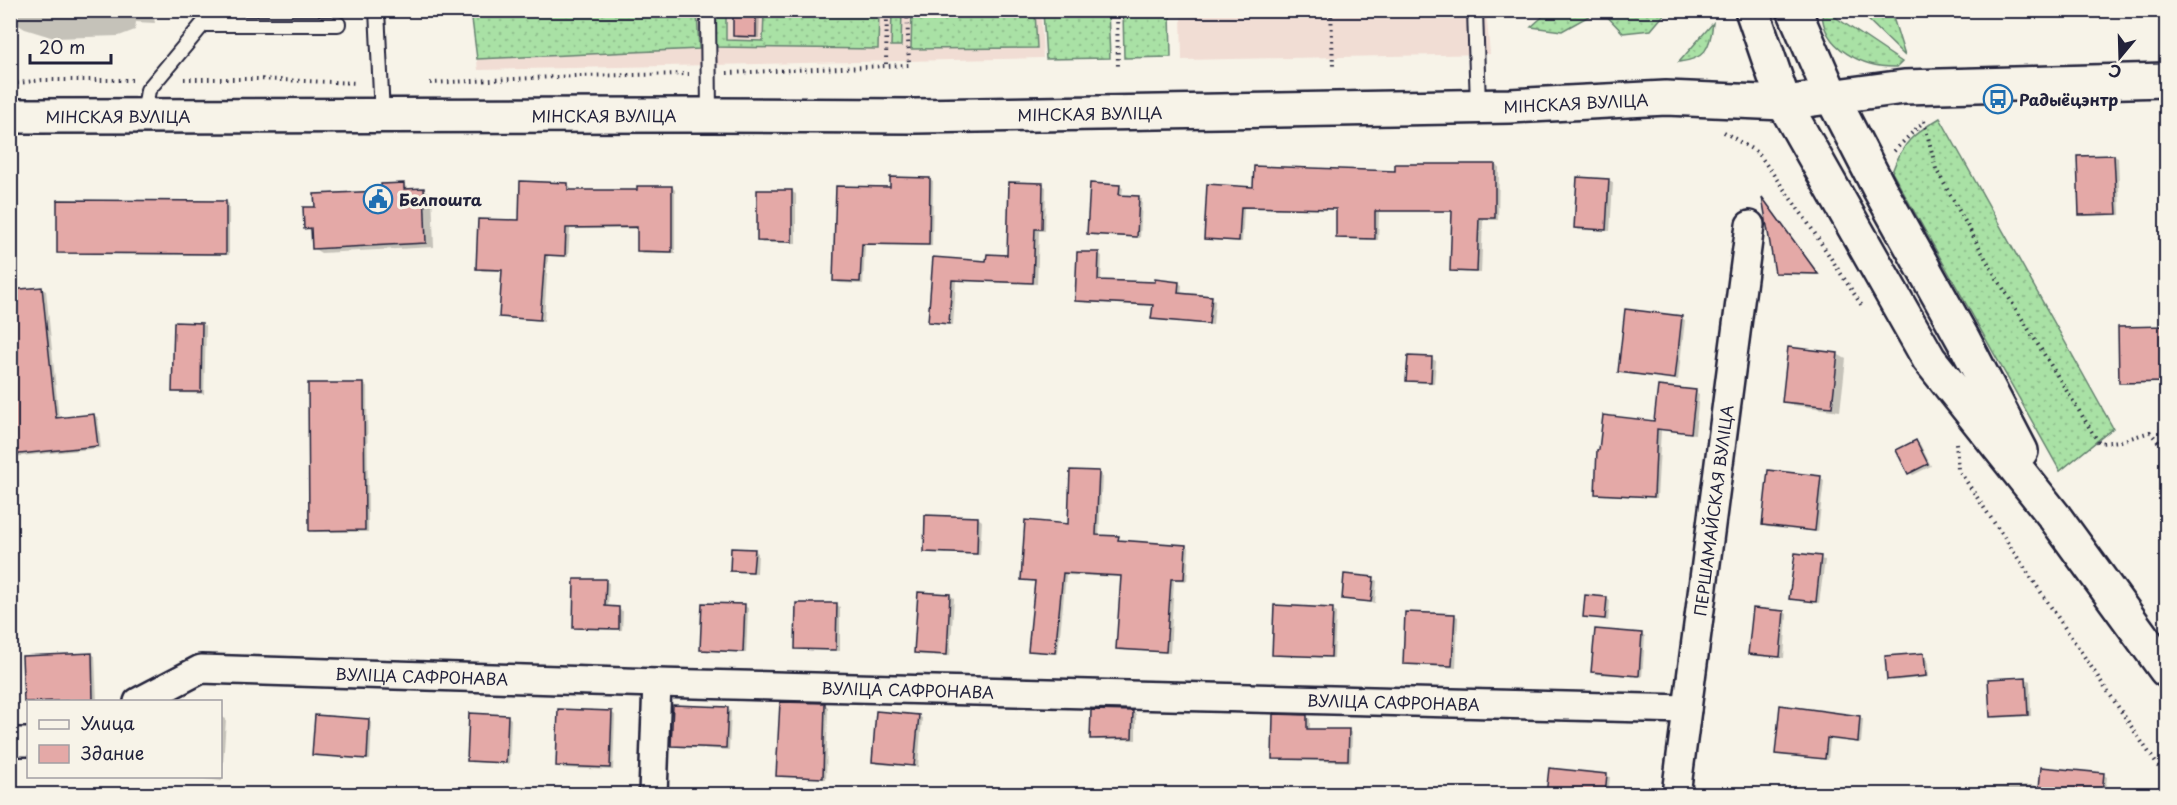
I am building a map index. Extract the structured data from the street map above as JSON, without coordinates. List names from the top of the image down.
{
  "streets": {
    "street": ["МІНСКАЯ ВУЛІЦА", "ПЕРШАМАЙСКАЯ ВУЛІЦА", "ВУЛІЦА САФРОНАВА"]
  },
  "crossings": [
    ["ПЕРШАМАЙСКАЯ ВУЛІЦА", "ВУЛІЦА САФРОНАВА"]
  ],
  "places": {
    "bus stop": ["Радыёцэнтр"],
    "public building": ["Белпошта"]
  },
  "legend": ["Улица", "Здание"],
  "scale_bar": "20 m",
  "north": "bottom"
}
